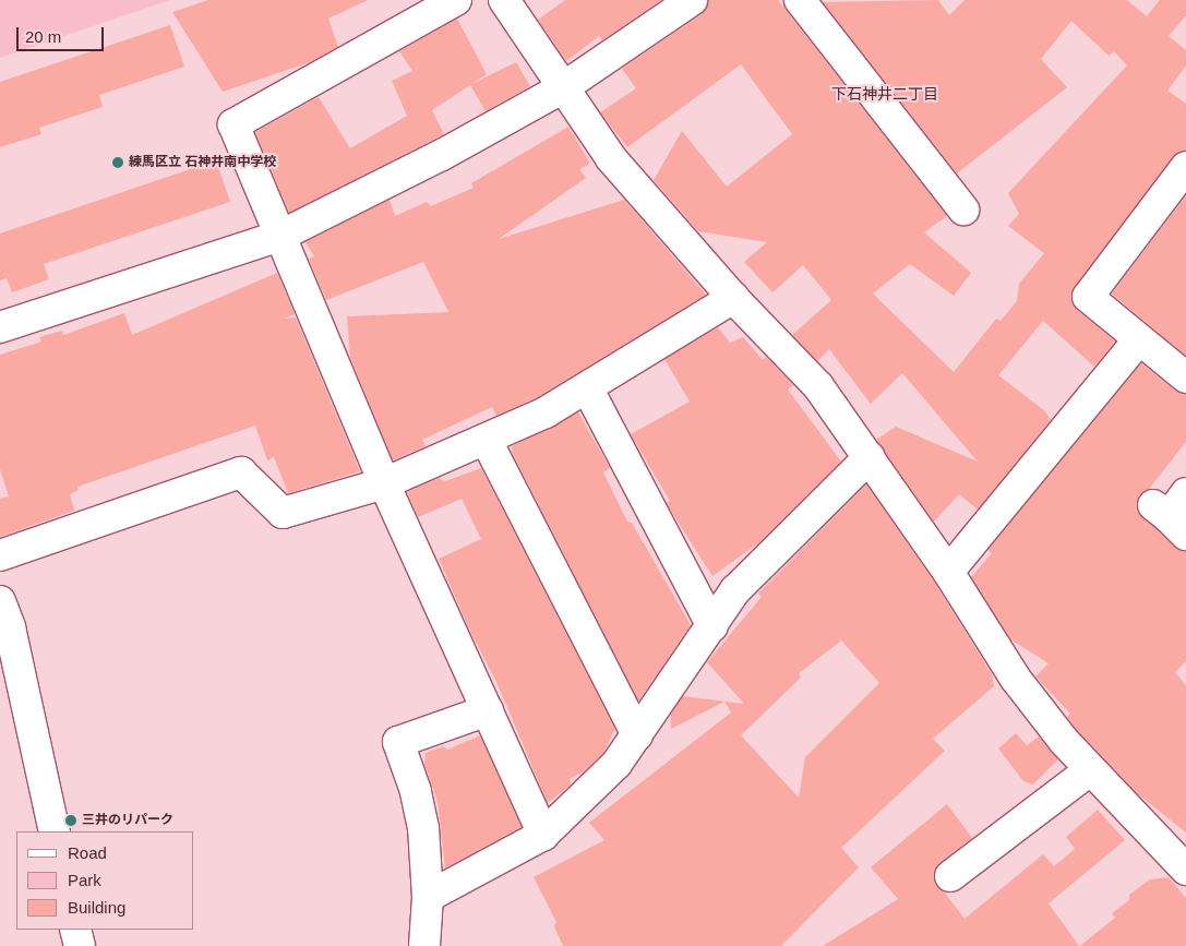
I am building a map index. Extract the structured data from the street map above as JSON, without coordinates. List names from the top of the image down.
{
  "districts": ["下石神井二丁目"],
  "places": ["練馬区立 石神井南中学校", "三井のリパーク"],
  "legend": ["Road", "Park", "Building"],
  "scale_bar": "20 m"
}
